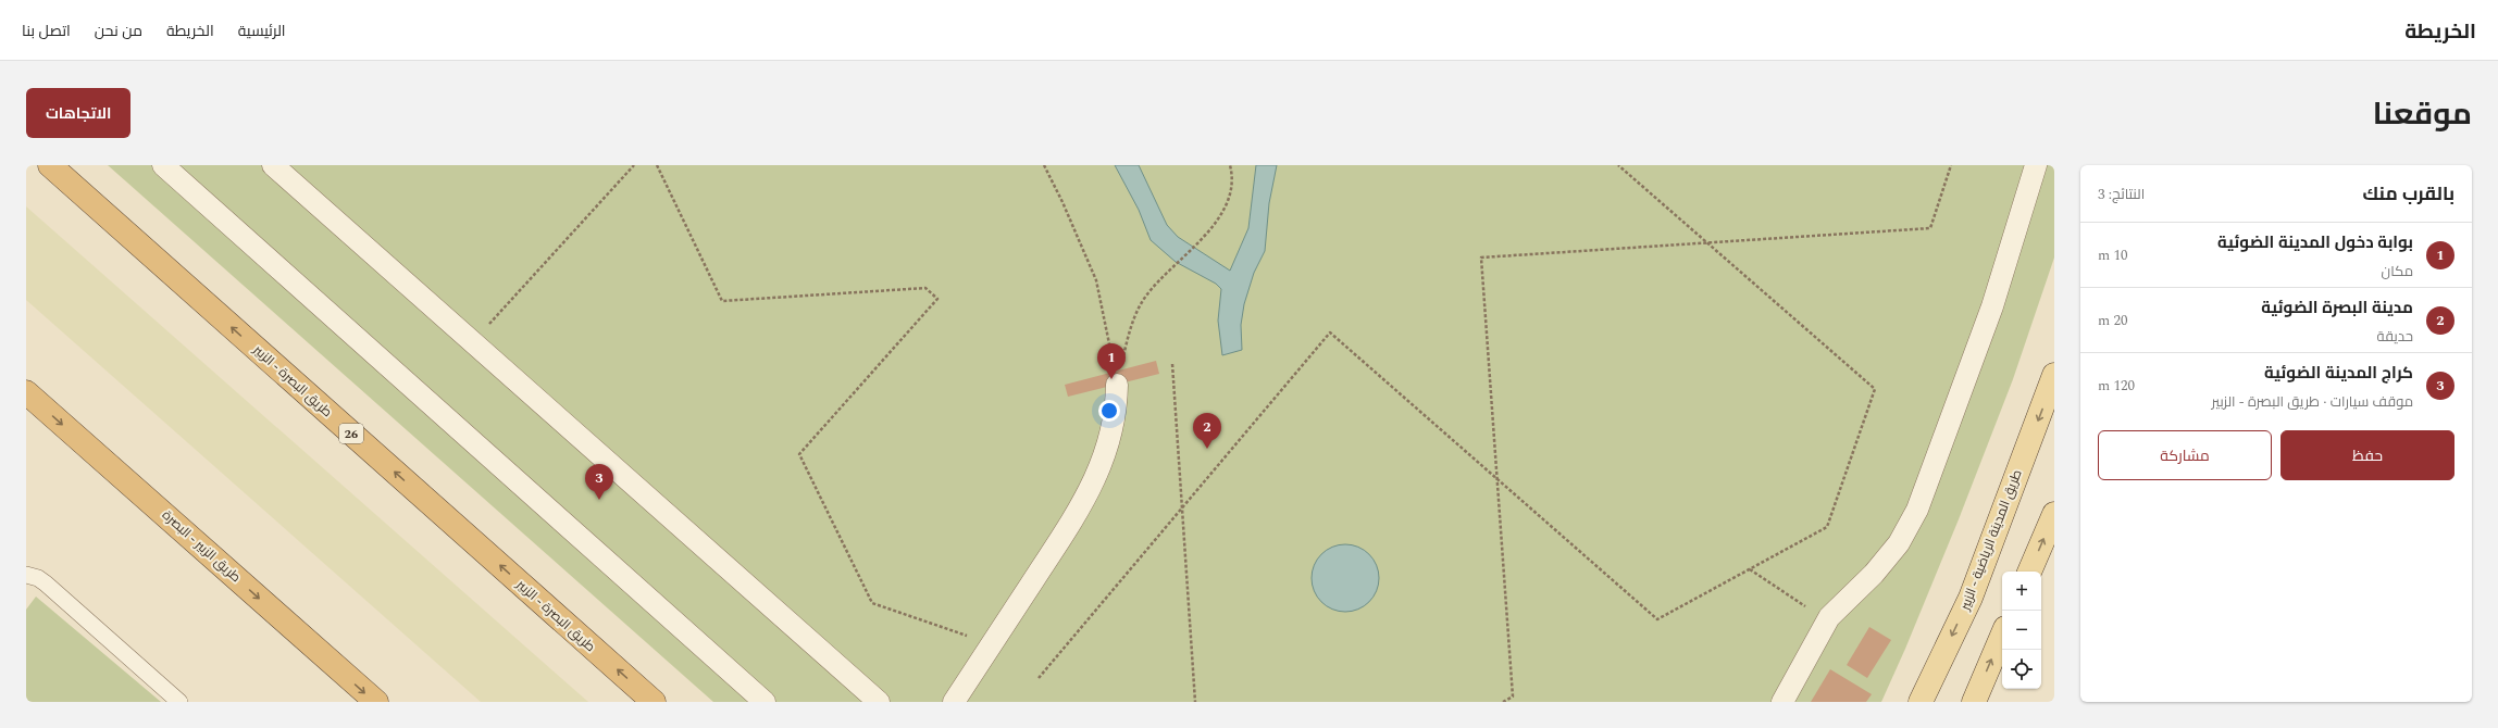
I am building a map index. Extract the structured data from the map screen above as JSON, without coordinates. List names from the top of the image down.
{
  "streets": {
    "highway": ["طريق البصرة - الزبير", "26", "طريق الزبير - البصرة"],
    "main road": ["طريق المدينة الرياضية - الزبير"]
  },
  "one_way": ["طريق البصرة - الزبير", "طريق الزبير - البصرة"],
  "page": {
    "header": "الخريطة",
    "nav": [
      "الرئيسية",
      "الخريطة",
      "من نحن",
      "اتصل بنا"
    ],
    "title": "موقعنا",
    "buttons": [
      "الاتجاهات",
      ["حفظ", "مشاركة"]
    ],
    "heading": ["بالقرب منك", "النتائج: 3"],
    "list": [
      {
        "mark": "1",
        "name": "بوابة دخول المدينة الضوئية",
        "note": "مكان",
        "value": "10 m"
      },
      {
        "mark": "2",
        "name": "مدينة البصرة الضوئية",
        "note": "حديقة",
        "value": "20 m"
      },
      {
        "mark": "3",
        "name": "كراج المدينة الضوئية",
        "note": "موقف سيارات · طريق البصرة - الزبير",
        "value": "120 m"
      }
    ],
    "pins": ["1", "2", "3"],
    "map_buttons": ["+", "−"]
  }
}
